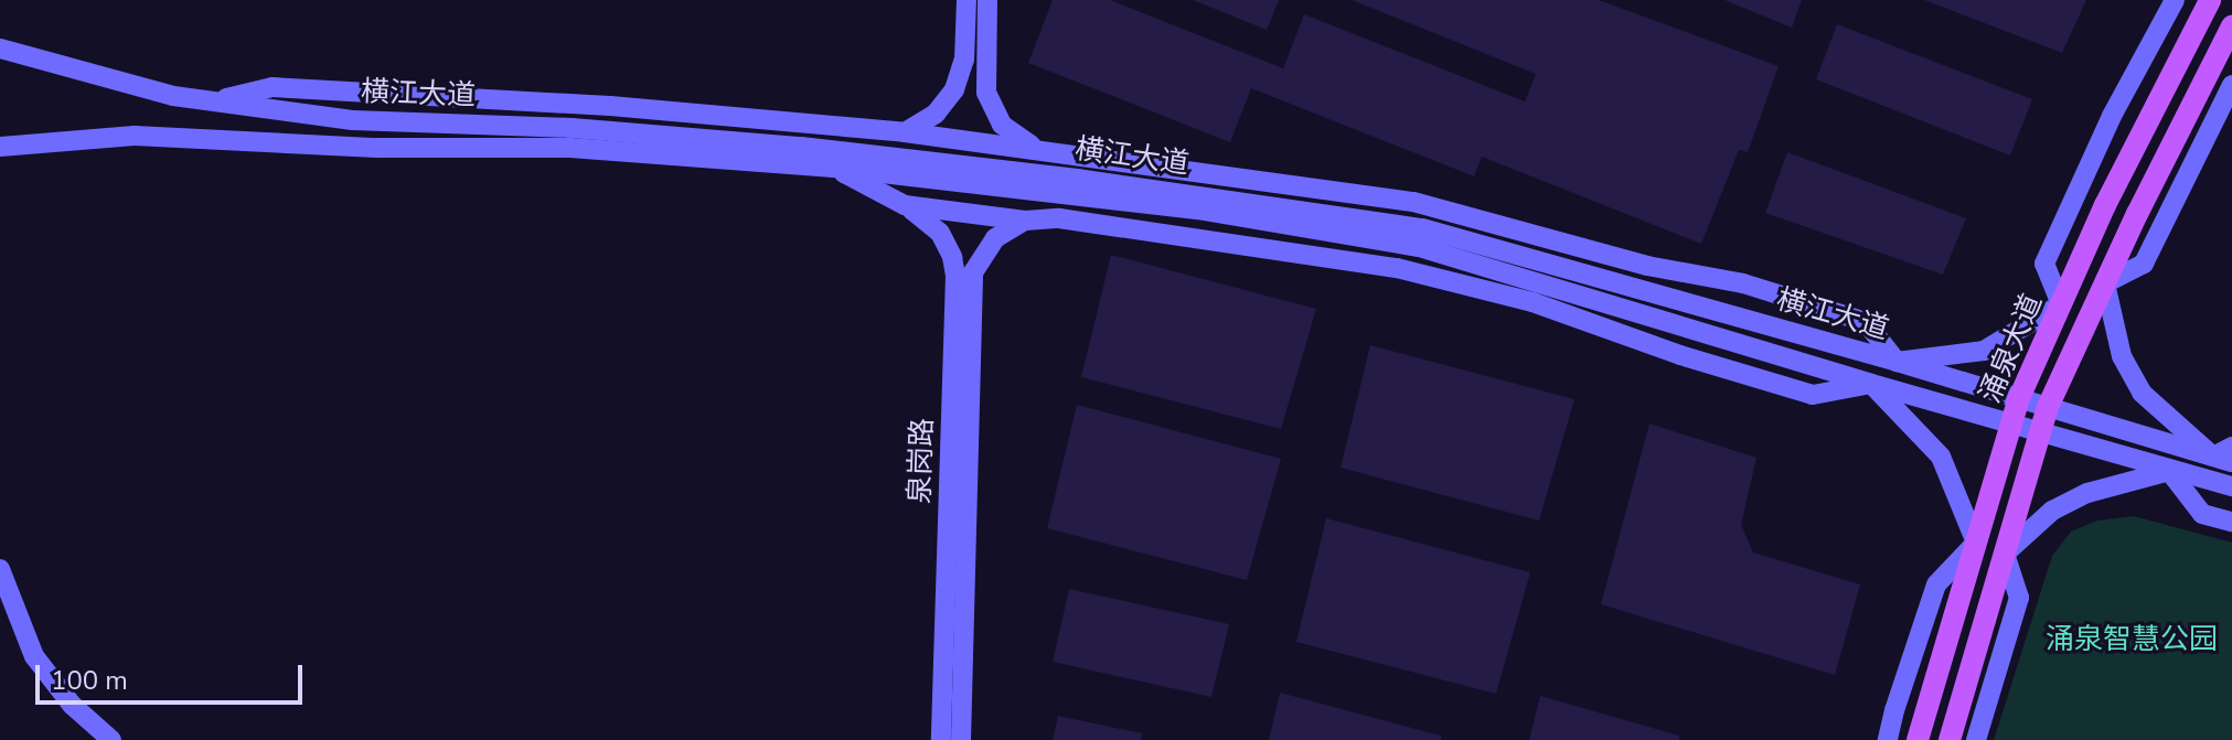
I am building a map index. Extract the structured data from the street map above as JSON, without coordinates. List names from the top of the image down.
{
  "streets": {
    "main road": ["涌泉大道"],
    "street": ["横江大道", "泉岗路"]
  },
  "crossings": [
    ["横江大道", "涌泉大道"]
  ],
  "parks": ["涌泉智慧公园"],
  "scale_bar": "100 m"
}
